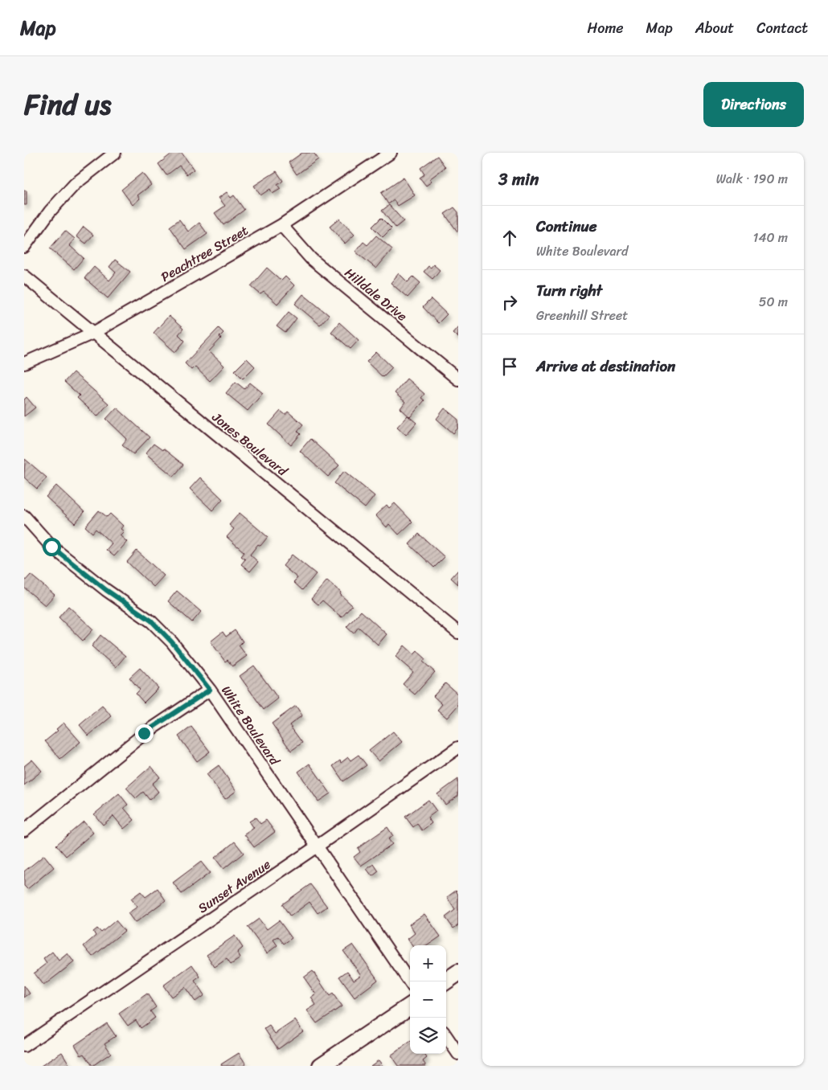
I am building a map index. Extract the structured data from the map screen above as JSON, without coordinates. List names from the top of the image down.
{
  "streets": {
    "street": [
      "Peachtree Street",
      "Hilldale Drive",
      "Jones Boulevard",
      "White Boulevard",
      "Sunset Avenue"
    ]
  },
  "crossings": [
    ["Peachtree Street", "Hilldale Drive"],
    ["Peachtree Street", "Jones Boulevard"],
    ["White Boulevard", "Sunset Avenue"]
  ],
  "page": {
    "header": "Map",
    "nav": [
      "Home",
      "Map",
      "About",
      "Contact"
    ],
    "title": "Find us",
    "buttons": "Directions",
    "heading": ["3 min", "Walk · 190 m"],
    "list": [
      ["Continue", "White Boulevard", "140 m"],
      ["Turn right", "Greenhill Street", "50 m"],
      "Arrive at destination"
    ],
    "map_buttons": ["+", "−"]
  }
}
